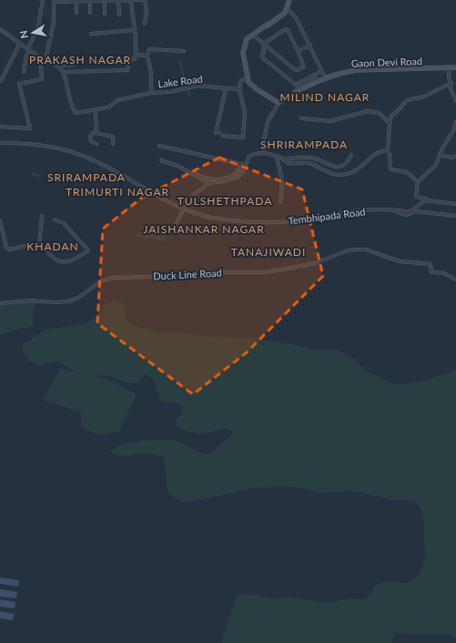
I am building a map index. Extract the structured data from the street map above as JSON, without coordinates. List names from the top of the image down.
{
  "streets": {
    "street": [
      "Gaon Devi Road",
      "Lake Road",
      "Tembhipada Road",
      "Duck Line Road"
    ]
  },
  "districts": [
    "PRAKASH NAGAR",
    "MILIND NAGAR",
    "SHRIRAMPADA",
    "SRIRAMPADA",
    "TRIMURTI NAGAR",
    "TULSHETHPADA",
    "JAISHANKAR NAGAR",
    "KHADAN",
    "TANAJIWADI"
  ],
  "north": "left"
}
